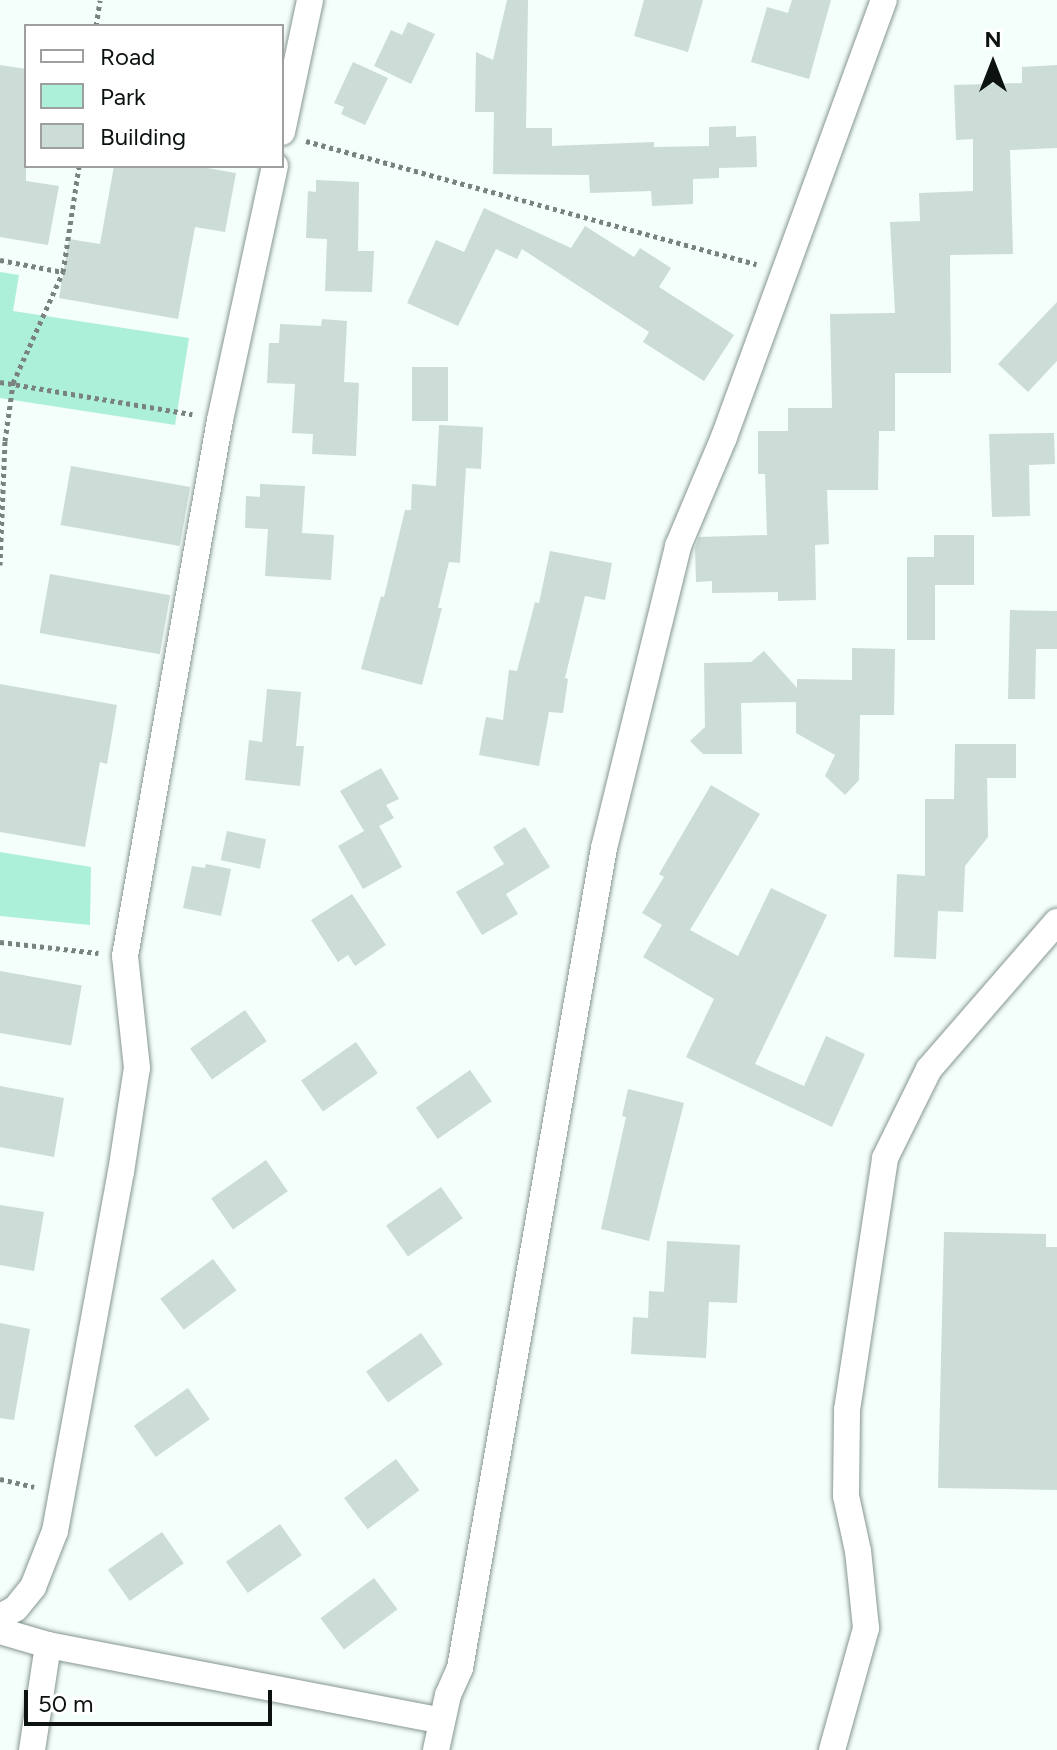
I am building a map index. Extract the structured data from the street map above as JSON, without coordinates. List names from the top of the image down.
{
  "legend": ["Road", "Park", "Building"],
  "scale_bar": "50 m",
  "north": "top"
}
